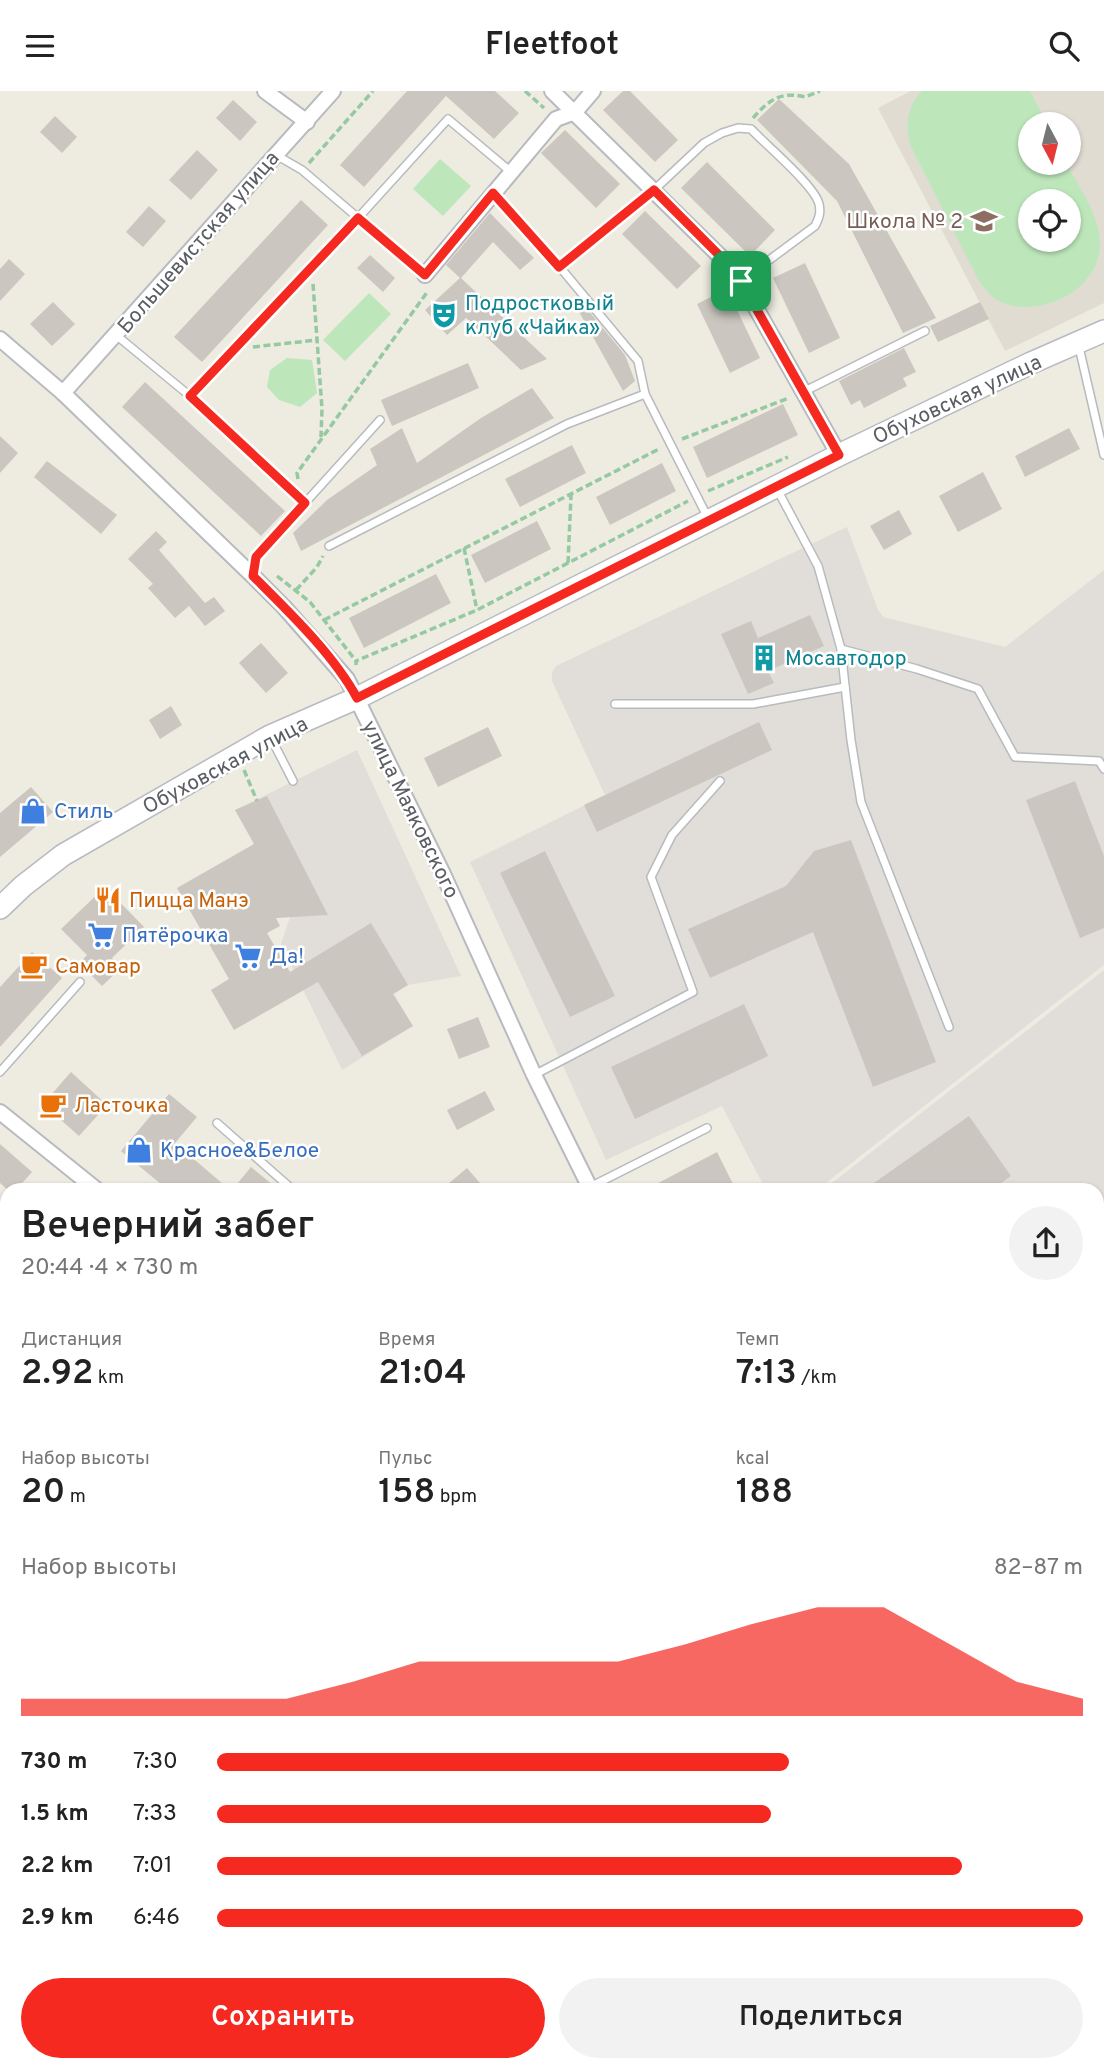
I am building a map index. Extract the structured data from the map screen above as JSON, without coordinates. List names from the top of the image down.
{
  "streets": {
    "street": ["Большевистская улица", "Обуховская улица", "улица Маяковского"]
  },
  "crossings": [
    ["Большевистская улица", "улица Маяковского"],
    ["Обуховская улица", "улица Маяковского"]
  ],
  "places": {
    "school or university": ["Школа № 2"],
    "theatre": ["Подростковый клуб «Чайка»"],
    "building": ["Мосавтодор"],
    "shop": ["Стиль", "Красное&Белое"],
    "restaurant": ["Пицца Манэ"],
    "supermarket": ["Пятёрочка", "Да!"],
    "cafe": ["Самовар", "Ласточка"]
  },
  "north": "bottom",
  "page": {
    "header": "Fleetfoot",
    "heading": ["Вечерний забег", "20:44 · 4 × 730 m"],
    "stats": [
      ["Дистанция", "2.92 km"],
      ["Время", "21:04"],
      ["Темп", "7:13 /km"],
      ["Набор высоты", "20 m"],
      ["Пульс", "158 bpm"],
      ["kcal", "188"]
    ],
    "chart": ["Набор высоты", "82–87 m"],
    "list": [
      {
        "name": "730 m",
        "note": "7:30"
      },
      {
        "name": "1.5 km",
        "note": "7:33"
      },
      {
        "name": "2.2 km",
        "note": "7:01"
      },
      {
        "name": "2.9 km",
        "note": "6:46"
      }
    ],
    "buttons": ["Сохранить", "Поделиться"]
  }
}
